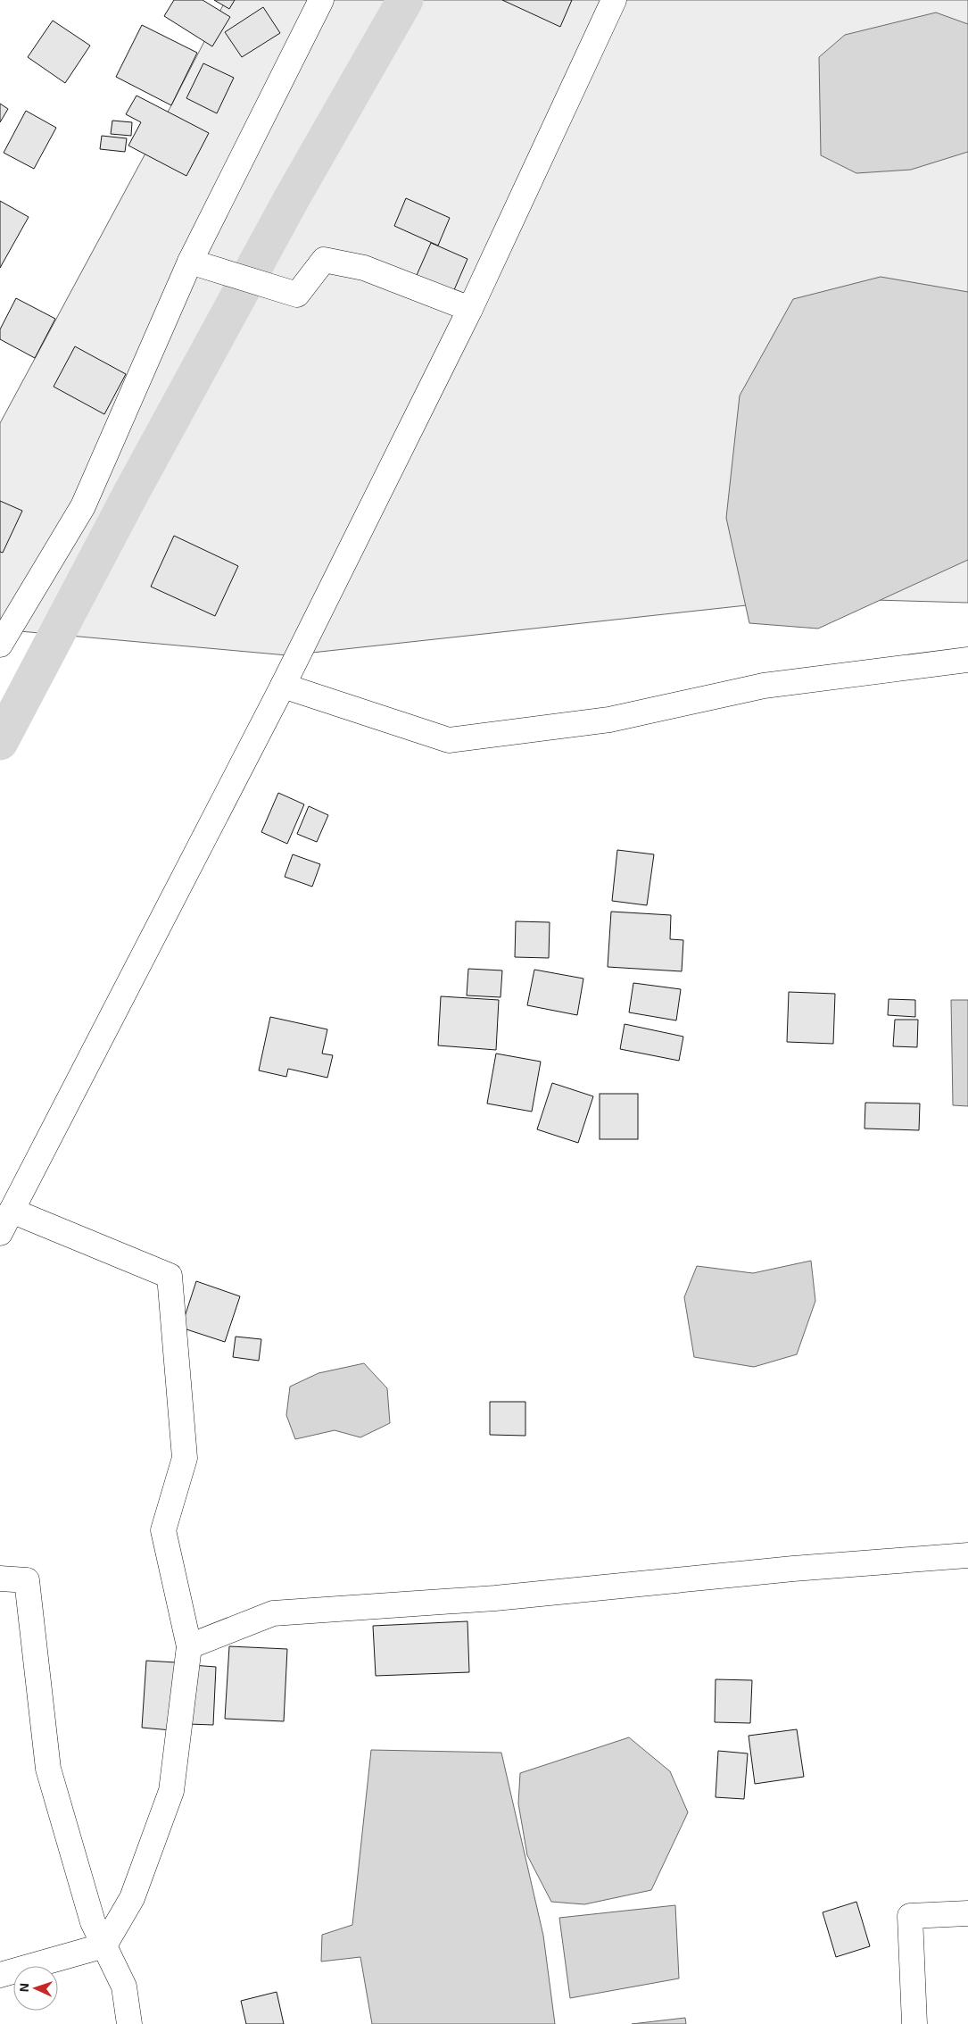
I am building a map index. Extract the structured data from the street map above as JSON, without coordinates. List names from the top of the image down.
{
  "north": "left"
}
